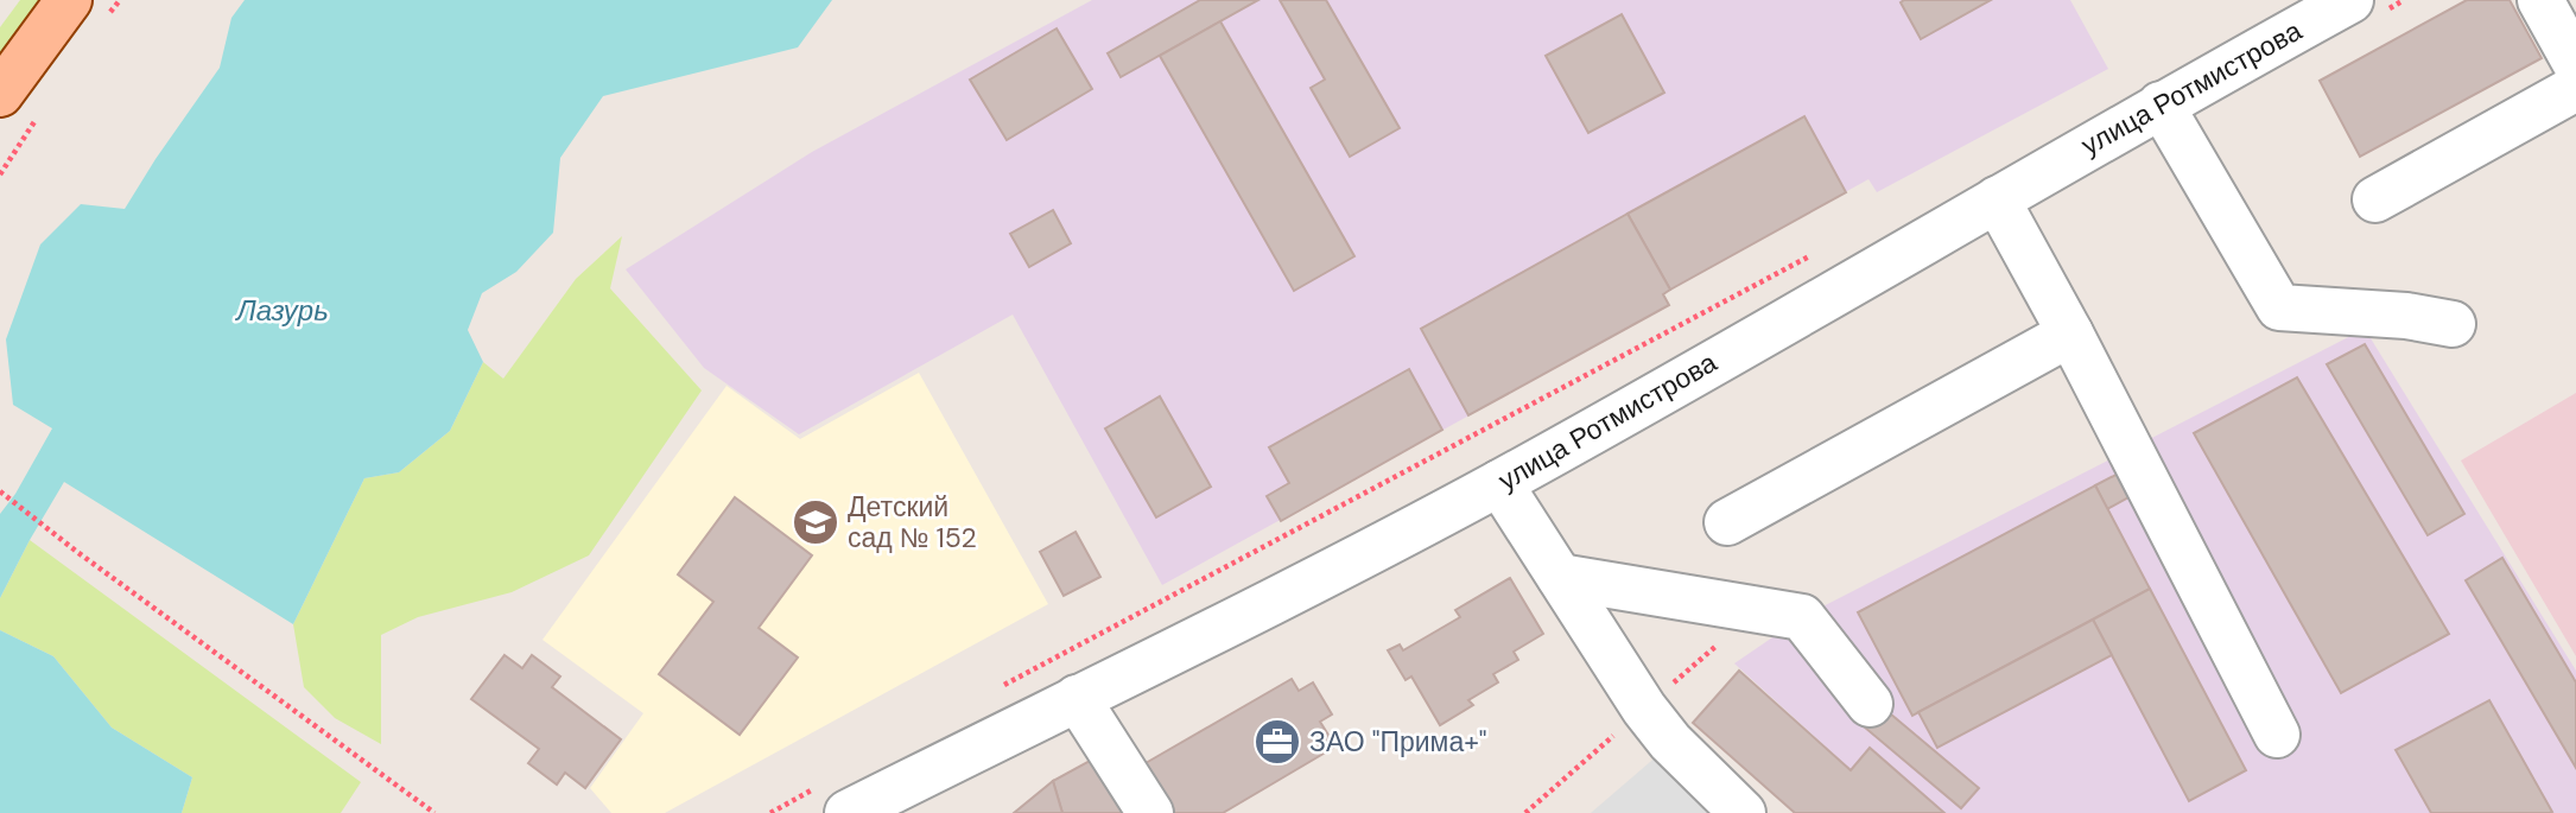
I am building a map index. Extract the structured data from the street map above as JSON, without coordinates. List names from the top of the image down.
{
  "streets": {
    "street": ["улица Ротмистрова"]
  },
  "water": ["Лазурь"],
  "places": {
    "school or university": ["Детский сад № 152"],
    "office": ["ЗАО \"Прима+\""]
  }
}
